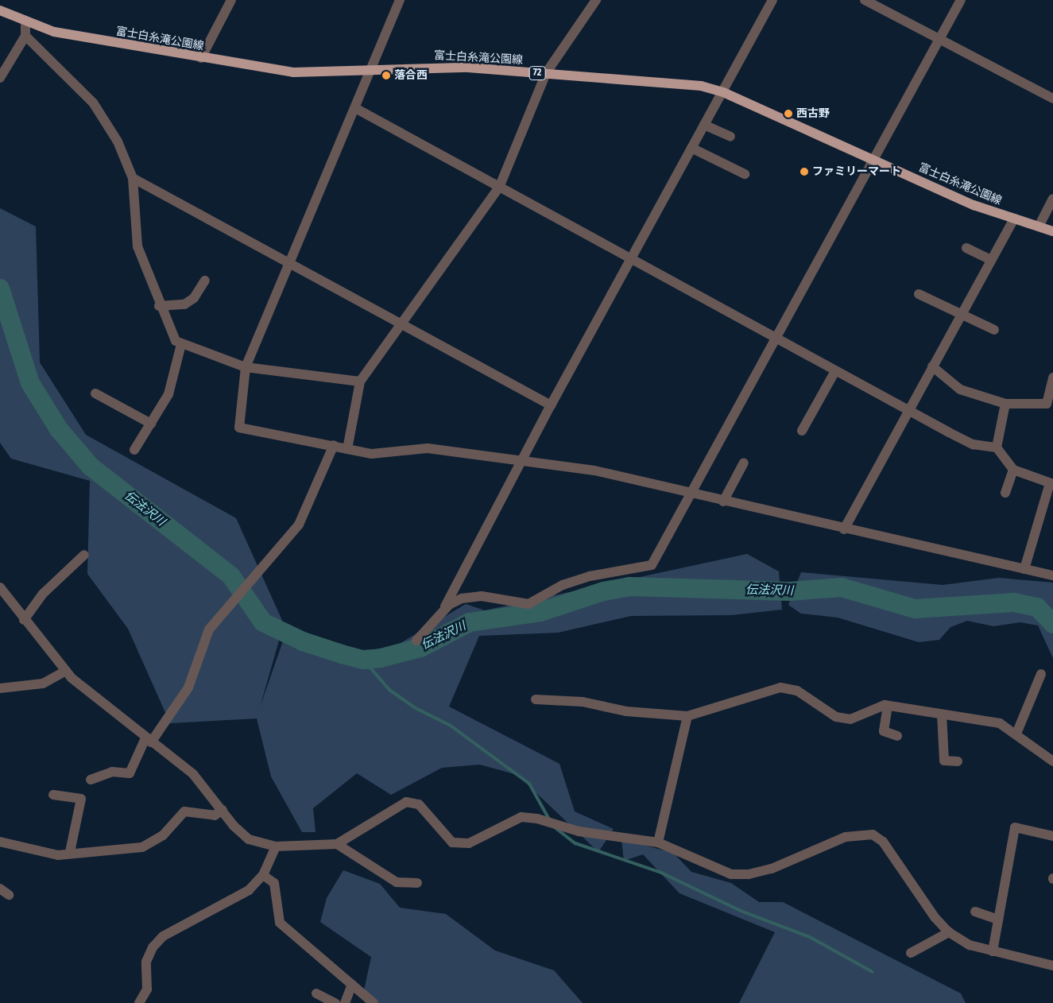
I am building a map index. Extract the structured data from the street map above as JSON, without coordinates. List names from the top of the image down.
{
  "streets": {
    "main road": ["富士白糸滝公園線", "72"]
  },
  "water": ["伝法沢川"],
  "places": ["落合西", "西古野", "ファミリーマート"]
}
